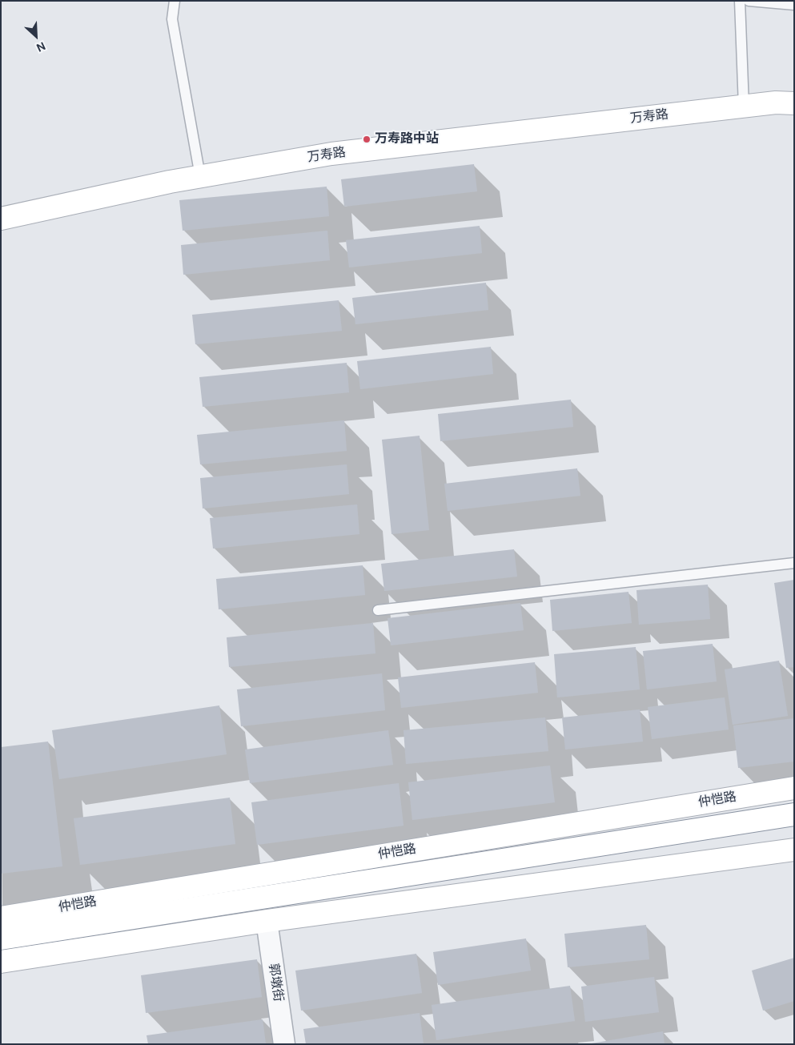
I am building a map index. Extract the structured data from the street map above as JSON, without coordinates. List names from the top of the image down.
{
  "streets": {
    "main road": ["万寿路", "仲恺路"],
    "street": ["郭墩街"]
  },
  "places": ["万寿路中站"],
  "north": "bottom right"
}
